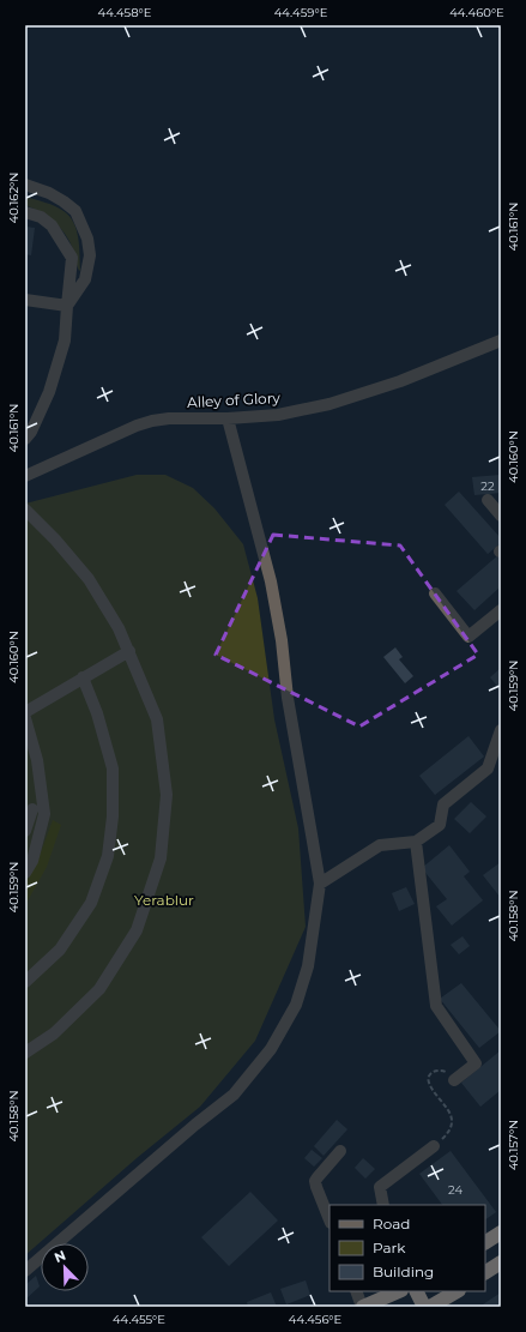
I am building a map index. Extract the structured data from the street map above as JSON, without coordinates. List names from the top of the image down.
{
  "streets": {
    "street": ["Alley of Glory"]
  },
  "parks": ["Yerablur"],
  "house_numbers": ["22", "24"],
  "legend": ["Road", "Park", "Building"],
  "north": "top left",
  "coordinates": [
    "44.458°E",
    "44.459°E",
    "44.460°E",
    "40.162°N",
    "40.161°N",
    "40.160°N",
    "40.159°N",
    "40.158°N",
    "40.157°N",
    "44.455°E",
    "44.456°E"
  ]
}
